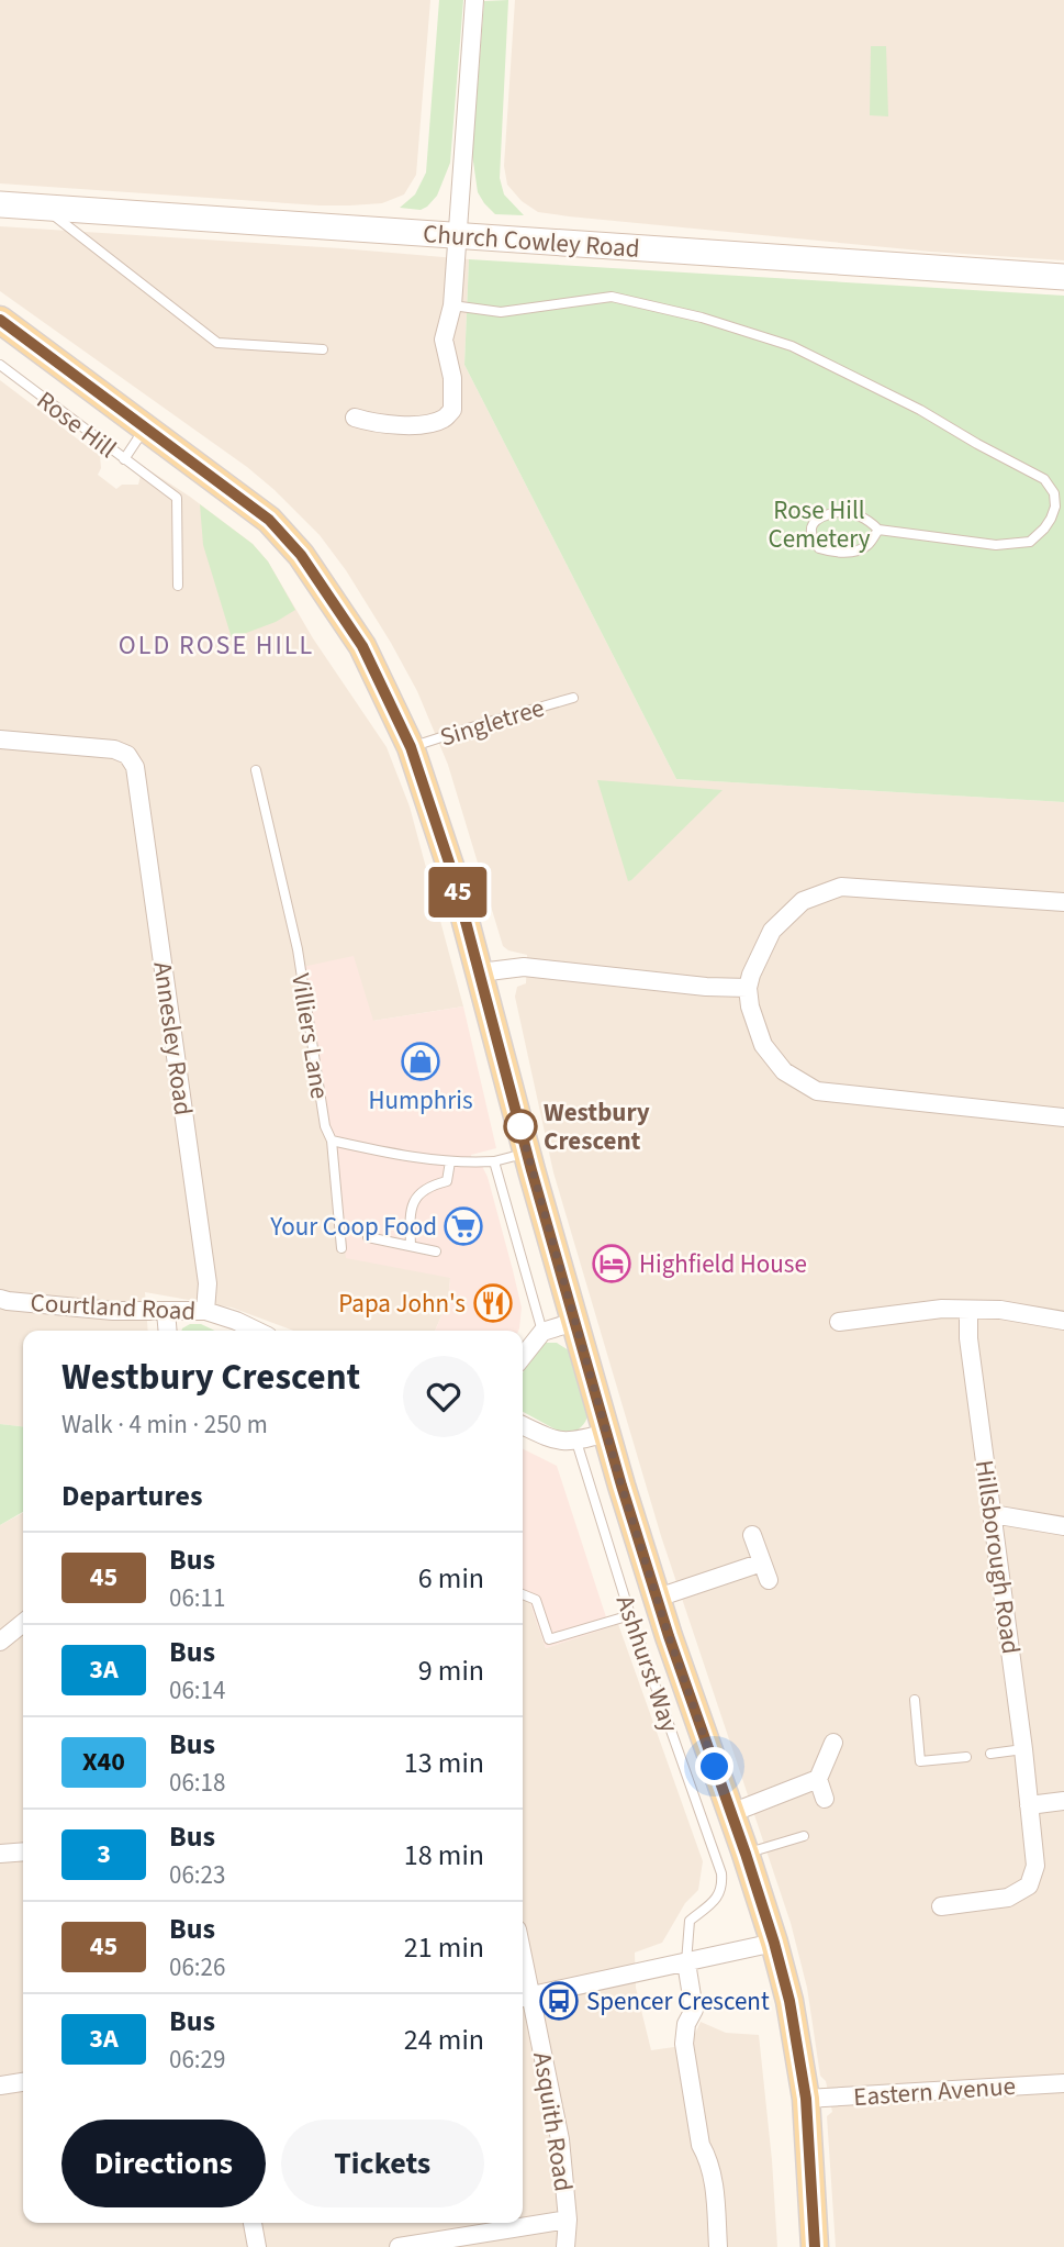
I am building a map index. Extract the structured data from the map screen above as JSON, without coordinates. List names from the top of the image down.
{
  "streets": {
    "main road": ["Church Cowley Road", "Rose Hill"],
    "street": [
      "Annesley Road",
      "Courtland Road",
      "Hillsborough Road",
      "Eastern Avenue",
      "Asquith Road"
    ],
    "lane": ["Singletree", "Villiers Lane", "Ashhurst Way"]
  },
  "crossings": [
    ["Rose Hill", "Singletree"],
    ["Rose Hill", "Eastern Avenue"],
    ["Annesley Road", "Courtland Road"]
  ],
  "districts": ["OLD ROSE HILL"],
  "parks": ["Rose Hill Cemetery"],
  "places": {
    "shop": ["Humphris"],
    "other": ["Westbury Crescent"],
    "supermarket": ["Your Coop Food"],
    "hotel": ["Highfield House"],
    "restaurant": ["Papa John's"],
    "bus stop": ["Spencer Crescent"]
  },
  "lines": ["bus line 45"],
  "page": {
    "on_map": "45",
    "heading": [
      ["Westbury Crescent", "Walk · 4 min · 250 m"],
      "Departures"
    ],
    "list": [
      {
        "mark": "45",
        "name": "Bus",
        "note": "06:11",
        "value": "6 min"
      },
      {
        "mark": "3A",
        "name": "Bus",
        "note": "06:14",
        "value": "9 min"
      },
      {
        "mark": "X40",
        "name": "Bus",
        "note": "06:18",
        "value": "13 min"
      },
      {
        "mark": "3",
        "name": "Bus",
        "note": "06:23",
        "value": "18 min"
      },
      {
        "mark": "45",
        "name": "Bus",
        "note": "06:26",
        "value": "21 min"
      },
      {
        "mark": "3A",
        "name": "Bus",
        "note": "06:29",
        "value": "24 min"
      }
    ],
    "buttons": ["Directions", "Tickets"]
  }
}
